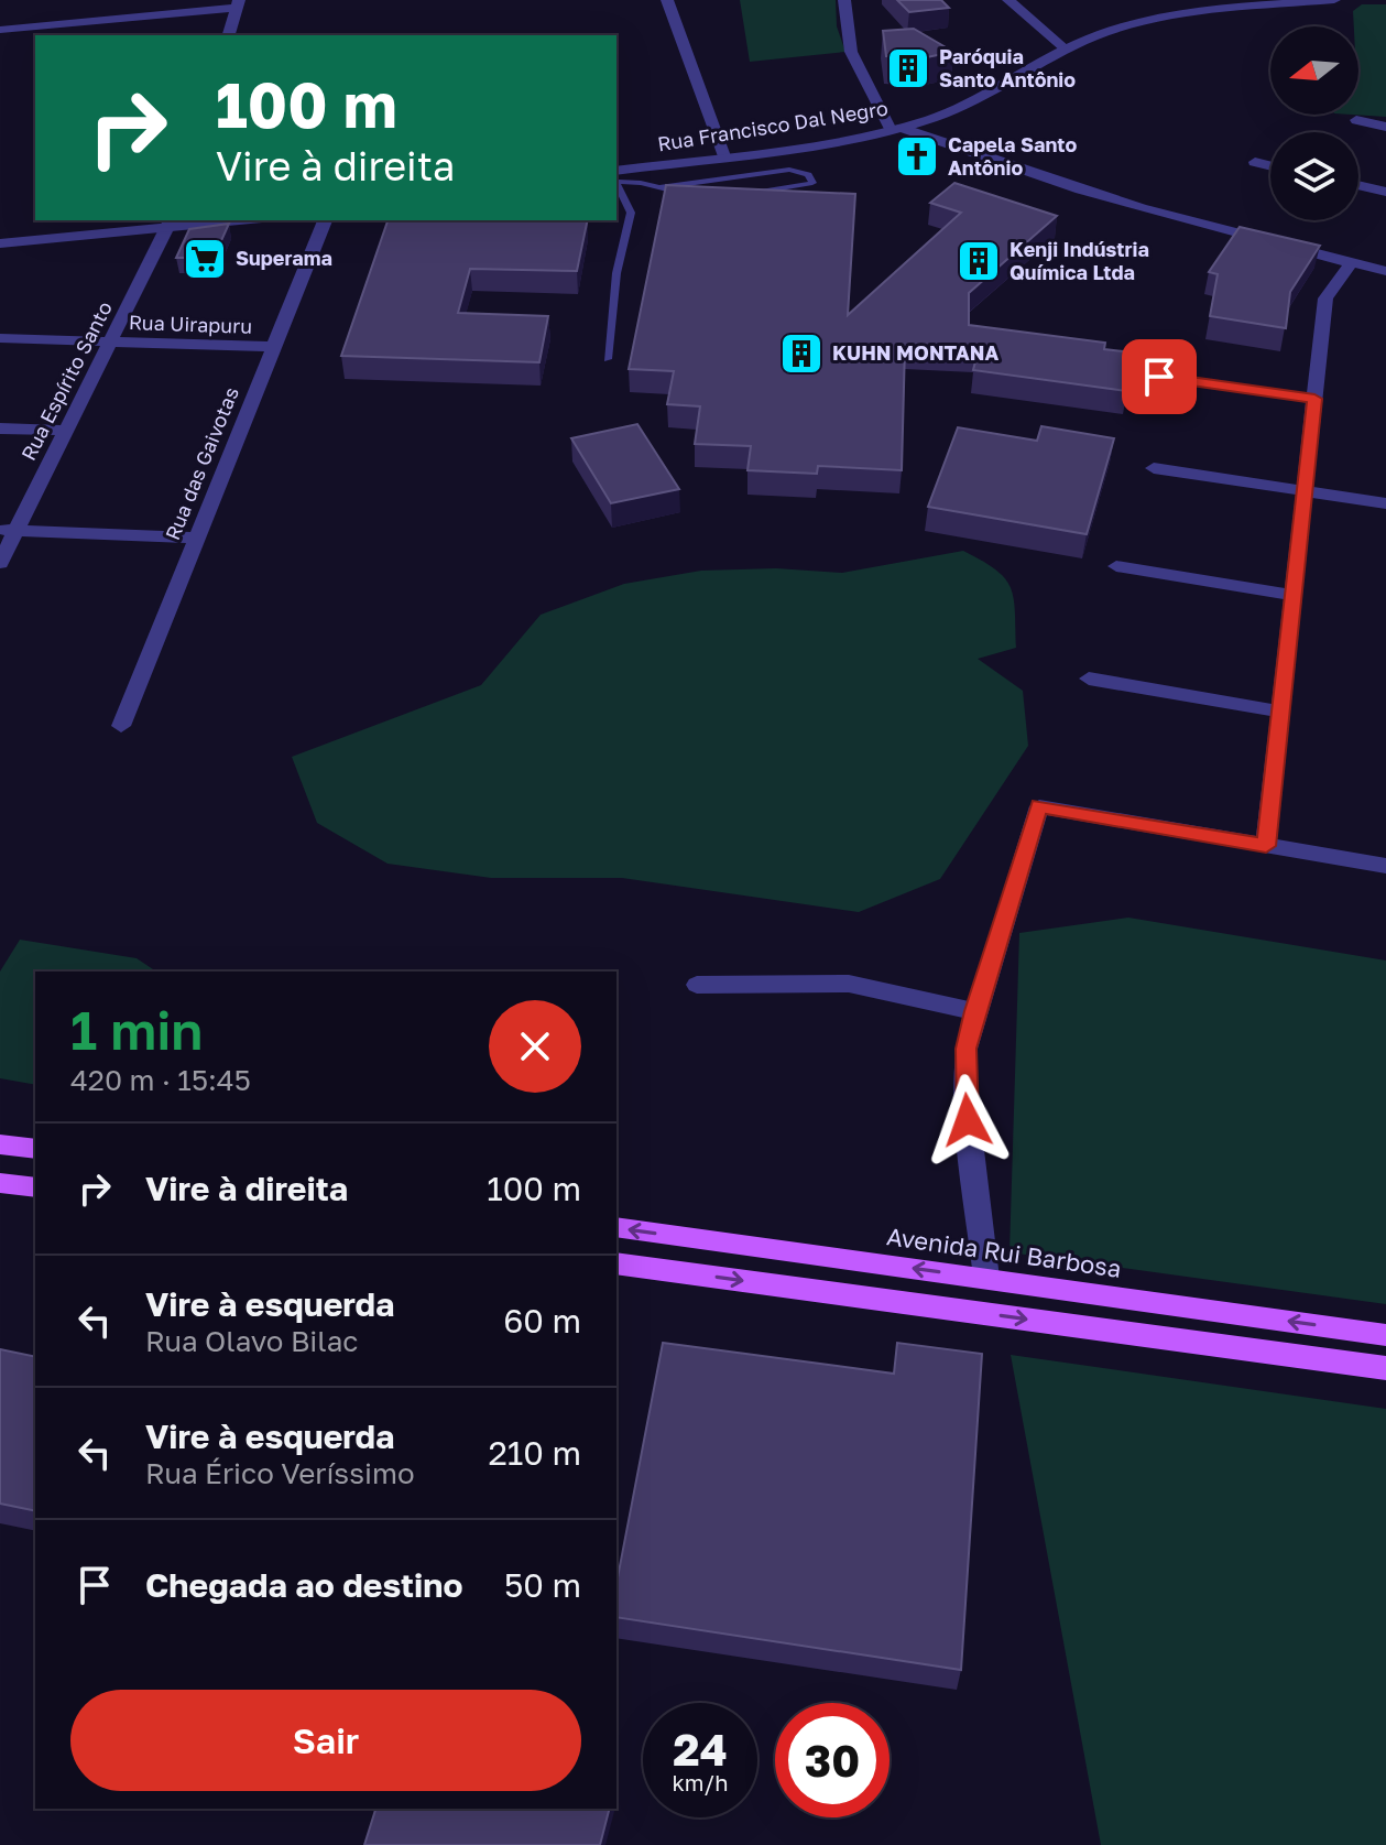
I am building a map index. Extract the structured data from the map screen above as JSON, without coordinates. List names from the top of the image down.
{
  "streets": {
    "main road": ["Avenida Rui Barbosa"],
    "street": [
      "Rua Francisco Dal Negro",
      "Rua Uirapuru",
      "Rua Espírito Santo",
      "Rua das Gaivotas"
    ]
  },
  "crossings": [
    ["Rua Uirapuru", "Rua Espírito Santo"],
    ["Rua Uirapuru", "Rua das Gaivotas"]
  ],
  "places": {
    "building": ["Paróquia Santo Antônio", "Kenji Indústria Química Ltda", "KUHN MONTANA"],
    "church": ["Capela Santo Antônio"],
    "supermarket": ["Superama"]
  },
  "north": "left",
  "page": {
    "turn": ["100 m", "Vire à direita"],
    "heading": ["1 min", "420 m · 15:45"],
    "list": [
      {
        "name": "Vire à direita",
        "value": "100 m"
      },
      {
        "name": "Vire à esquerda",
        "note": "Rua Olavo Bilac",
        "value": "60 m"
      },
      {
        "name": "Vire à esquerda",
        "note": "Rua Érico Veríssimo",
        "value": "210 m"
      },
      {
        "name": "Chegada ao destino",
        "value": "50 m"
      }
    ],
    "buttons": "Sair",
    "speed": "24 km/h",
    "limit": "30"
  }
}
